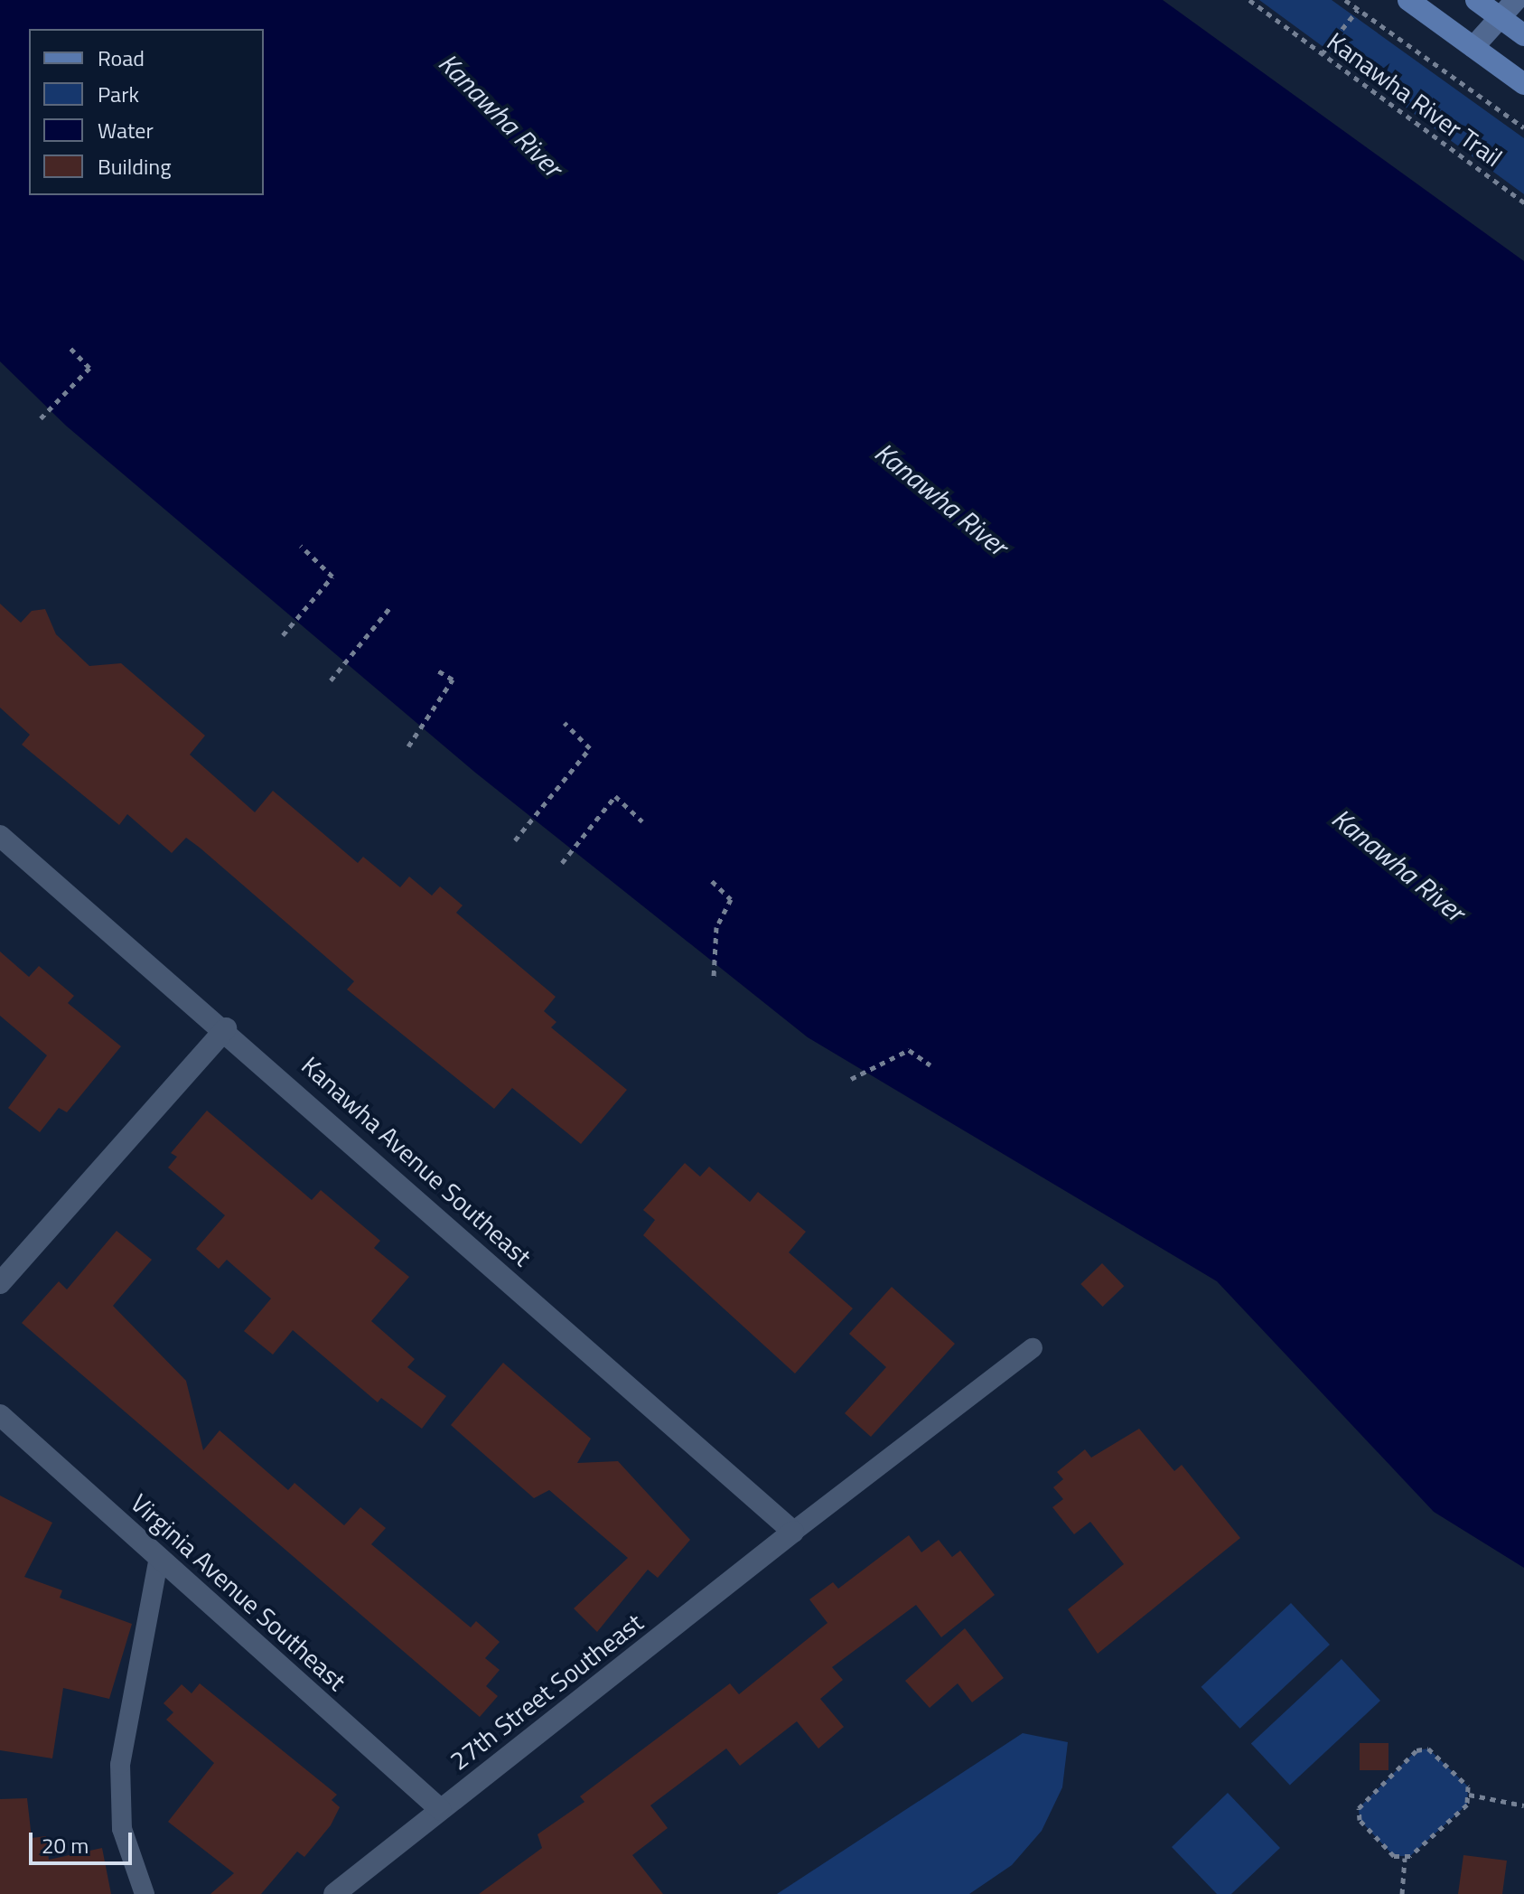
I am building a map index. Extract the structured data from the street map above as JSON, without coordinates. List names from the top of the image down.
{
  "streets": {
    "street": ["Kanawha Avenue Southeast", "Virginia Avenue Southeast", "27th Street Southeast"],
    "path": ["Kanawha River Trail"]
  },
  "crossings": [
    ["Kanawha Avenue Southeast", "27th Street Southeast"],
    ["Virginia Avenue Southeast", "27th Street Southeast"]
  ],
  "water": ["Kanawha River"],
  "legend": [
    "Road",
    "Park",
    "Water",
    "Building"
  ],
  "scale_bar": "20 m"
}
